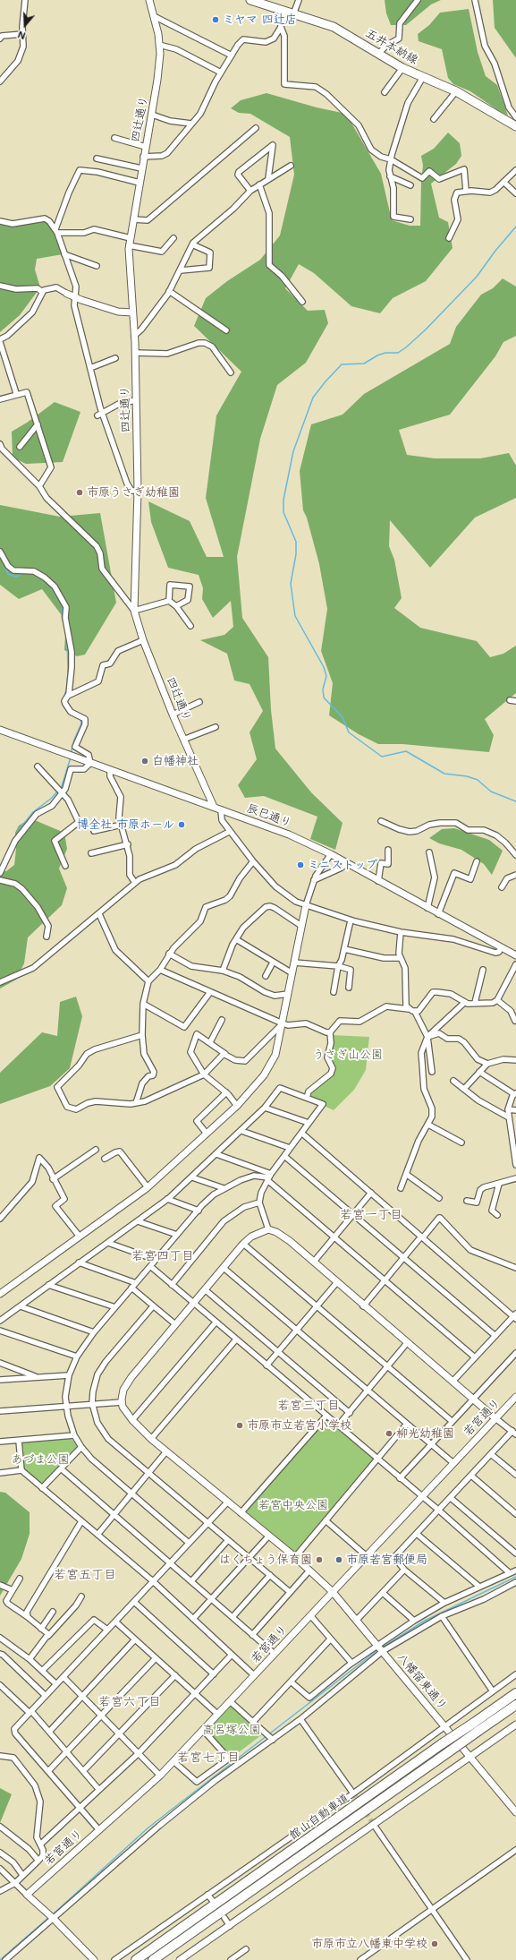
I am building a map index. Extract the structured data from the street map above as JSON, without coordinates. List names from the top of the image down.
{
  "streets": {
    "highway": ["館山自動車道"],
    "main road": ["五井本納線"],
    "street": [
      "四辻通り",
      "辰巳通り",
      "若宮通り",
      "八幡宿東通り"
    ]
  },
  "crossings": [
    ["四辻通り", "辰巳通り"]
  ],
  "districts": [
    "若宮一丁目",
    "若宮四丁目",
    "若宮三丁目",
    "若宮五丁目",
    "若宮六丁目",
    "若宮七丁目"
  ],
  "parks": [
    "うさぎ山公園",
    "あづま公園",
    "若宮中央公園",
    "高呂塚公園"
  ],
  "places": [
    "ミヤマ 四辻店",
    "市原うさぎ幼稚園",
    "白幡神社",
    "博全社 市原ホール",
    "ミニストップ",
    "市原市立若宮小学校",
    "柳光幼稚園",
    "はくちょう保育園",
    "市原若宮郵便局",
    "市原市立八幡東中学校"
  ],
  "north": "bottom"
}
